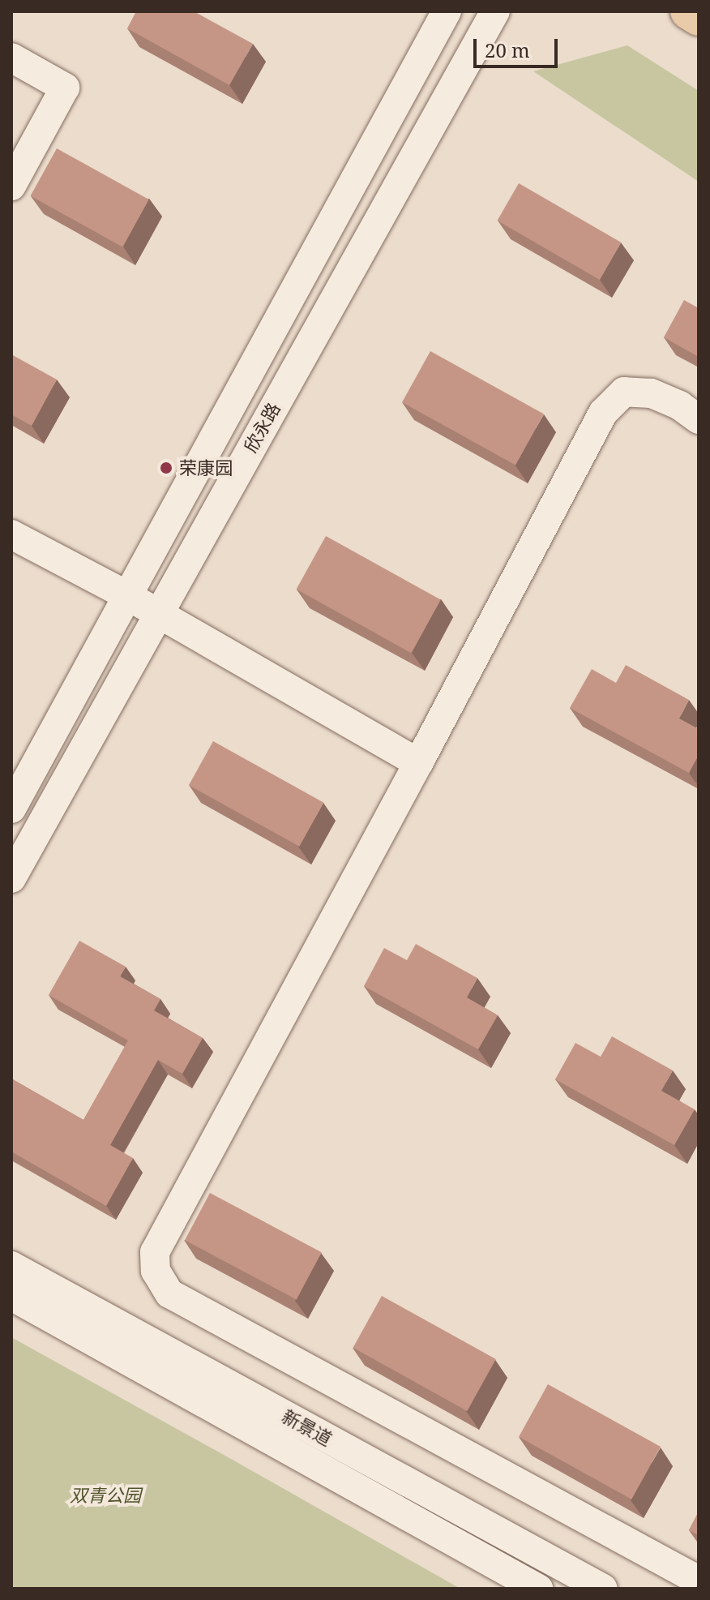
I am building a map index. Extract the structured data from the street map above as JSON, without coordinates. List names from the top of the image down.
{
  "streets": {
    "street": ["欣永路", "新景道"]
  },
  "parks": ["双青公园"],
  "places": ["荣康园"],
  "scale_bar": "20 m"
}
